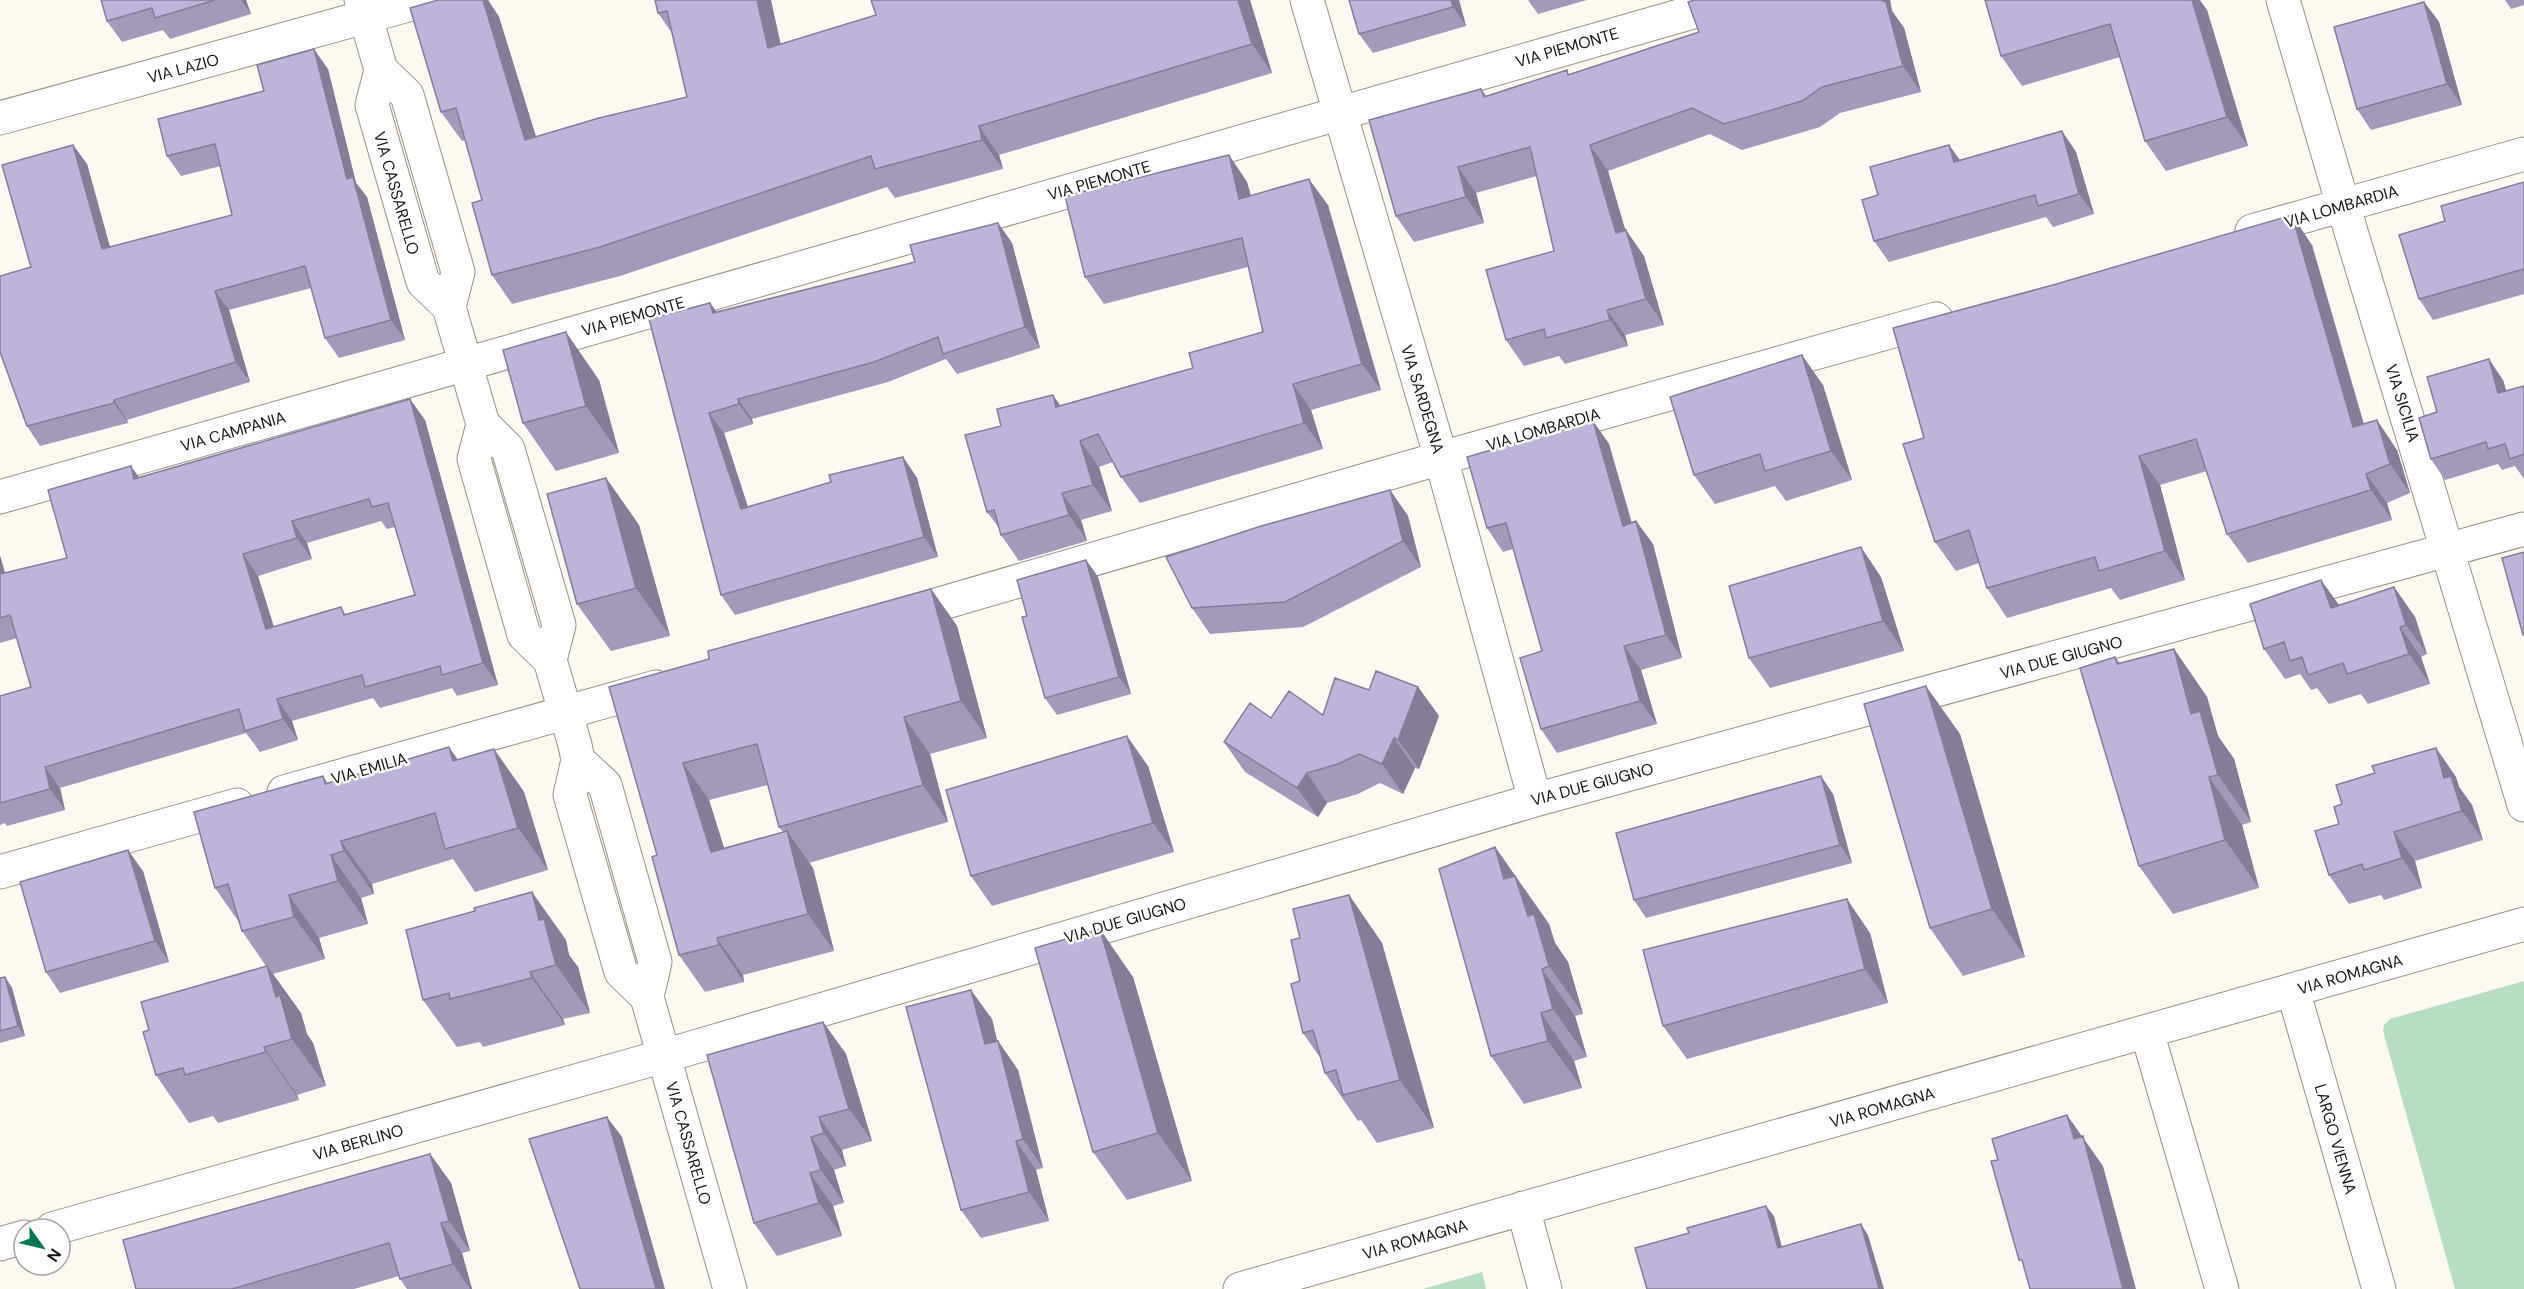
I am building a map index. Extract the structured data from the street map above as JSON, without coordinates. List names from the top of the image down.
{
  "streets": {
    "street": [
      "VIA PIEMONTE",
      "VIA LAZIO",
      "VIA CASSARELLO",
      "VIA LOMBARDIA",
      "VIA SARDEGNA",
      "VIA SICILIA",
      "VIA CAMPANIA",
      "VIA DUE GIUGNO",
      "VIA EMILIA",
      "VIA ROMAGNA",
      "LARGO VIENNA",
      "VIA BERLINO"
    ]
  },
  "crossings": [
    ["VIA PIEMONTE", "VIA CASSARELLO"],
    ["VIA PIEMONTE", "VIA SARDEGNA"],
    ["VIA PIEMONTE", "VIA CAMPANIA"],
    ["VIA LAZIO", "VIA CASSARELLO"],
    ["VIA CASSARELLO", "VIA CAMPANIA"],
    ["VIA CASSARELLO", "VIA DUE GIUGNO"],
    ["VIA CASSARELLO", "VIA EMILIA"],
    ["VIA CASSARELLO", "VIA BERLINO"],
    ["VIA LOMBARDIA", "VIA SARDEGNA"],
    ["VIA LOMBARDIA", "VIA SICILIA"],
    ["VIA SARDEGNA", "VIA DUE GIUGNO"],
    ["VIA SICILIA", "VIA DUE GIUGNO"],
    ["VIA DUE GIUGNO", "VIA BERLINO"],
    ["VIA ROMAGNA", "LARGO VIENNA"]
  ],
  "north": "bottom right"
}
